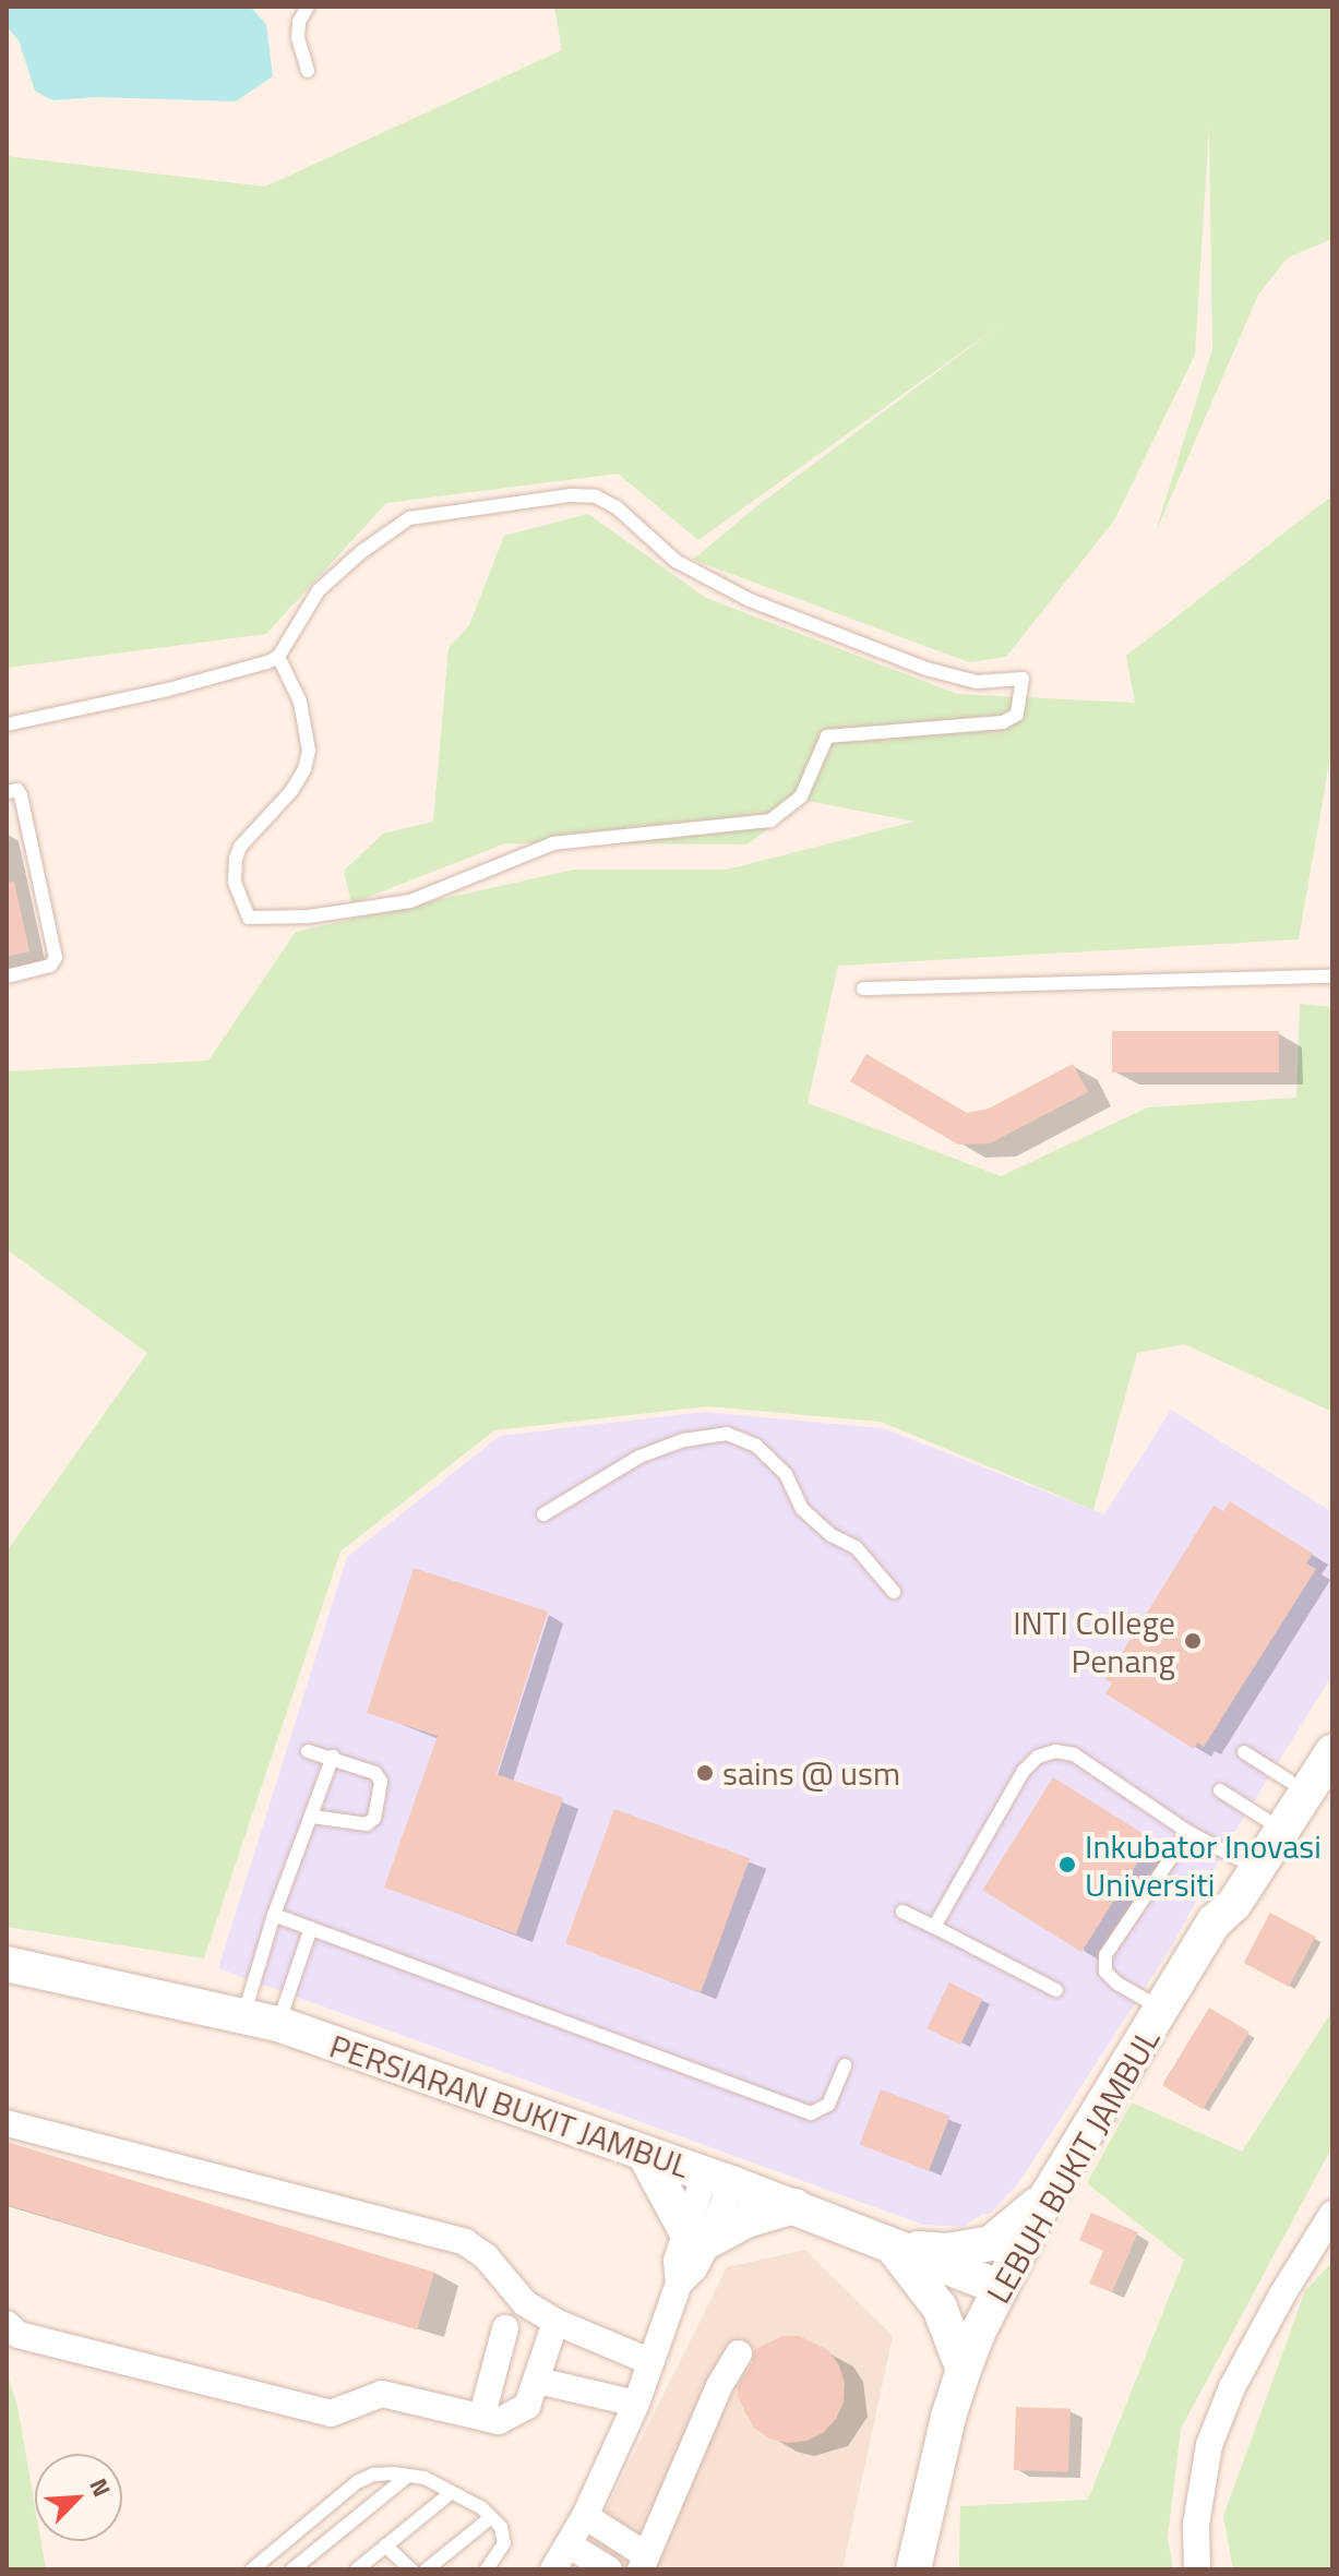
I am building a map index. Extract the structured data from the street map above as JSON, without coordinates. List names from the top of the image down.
{
  "streets": {
    "main road": ["PERSIARAN BUKIT JAMBUL", "LEBUH BUKIT JAMBUL"]
  },
  "crossings": [
    ["PERSIARAN BUKIT JAMBUL", "LEBUH BUKIT JAMBUL"]
  ],
  "places": ["INTI College Penang", "sains @ usm", "Inkubator Inovasi Universiti"],
  "north": "top right"
}
